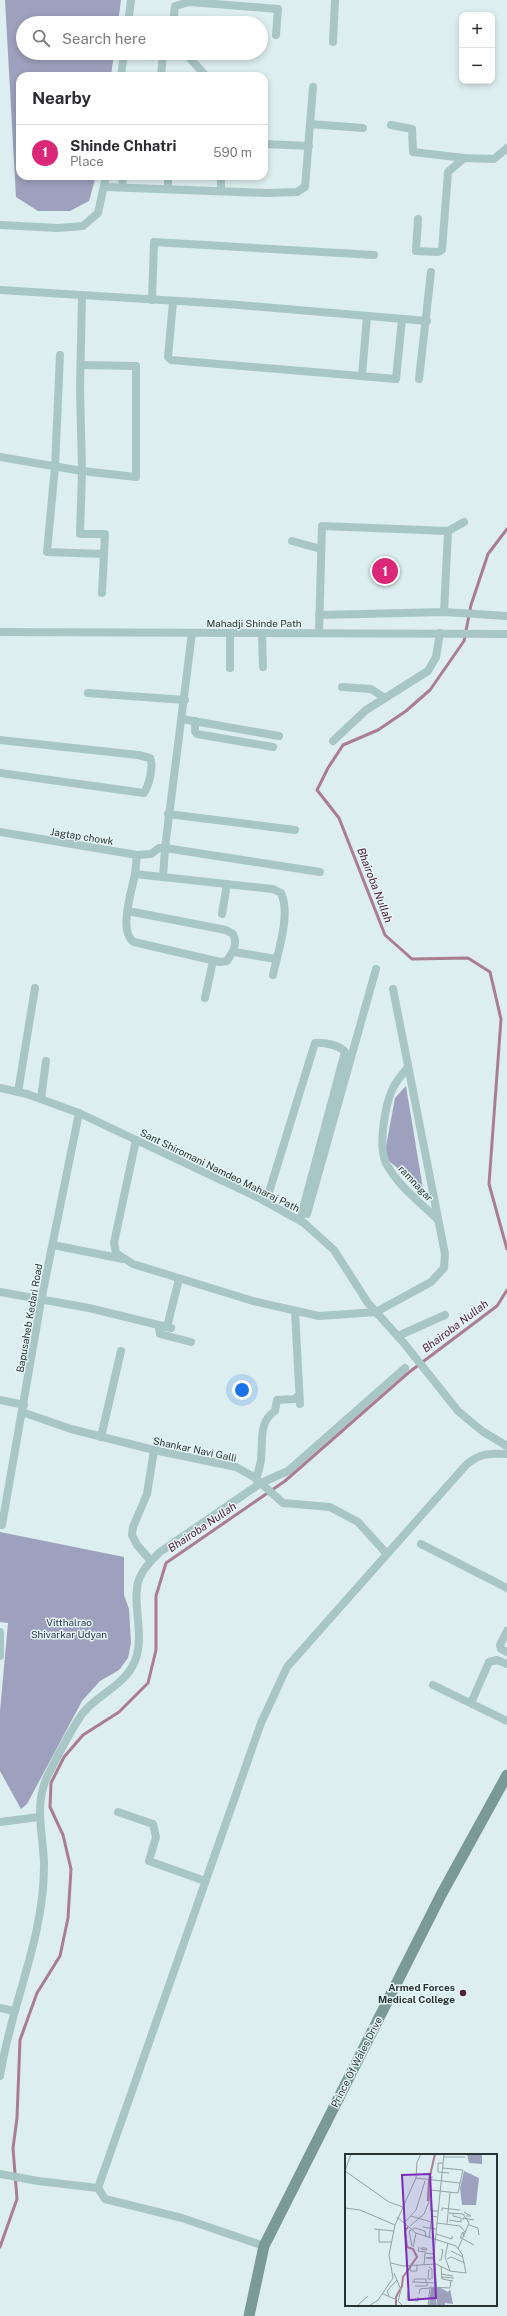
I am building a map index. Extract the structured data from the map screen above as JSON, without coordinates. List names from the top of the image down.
{
  "streets": {
    "street": [
      "Mahadji Shinde Path",
      "Jagtap chowk",
      "Sant Shiromani Namdeo Maharaj Path",
      "ramnagar",
      "Bapusaheb Kedari Road",
      "Shankar Navi Galli",
      "Prince Of Wales Drive"
    ]
  },
  "crossings": [
    ["Sant Shiromani Namdeo Maharaj Path", "Bapusaheb Kedari Road"],
    ["Bapusaheb Kedari Road", "Shankar Navi Galli"]
  ],
  "water": ["Bhairoba Nullah"],
  "parks": ["Vitthalrao Shivarkar Udyan"],
  "places": ["Armed Forces Medical College"],
  "page": {
    "map_buttons": ["+", "−"],
    "search": "Search here",
    "heading": "Nearby",
    "list": [
      {
        "mark": "1",
        "name": "Shinde Chhatri",
        "note": "Place",
        "value": "590 m"
      }
    ],
    "pins": "1"
  }
}
